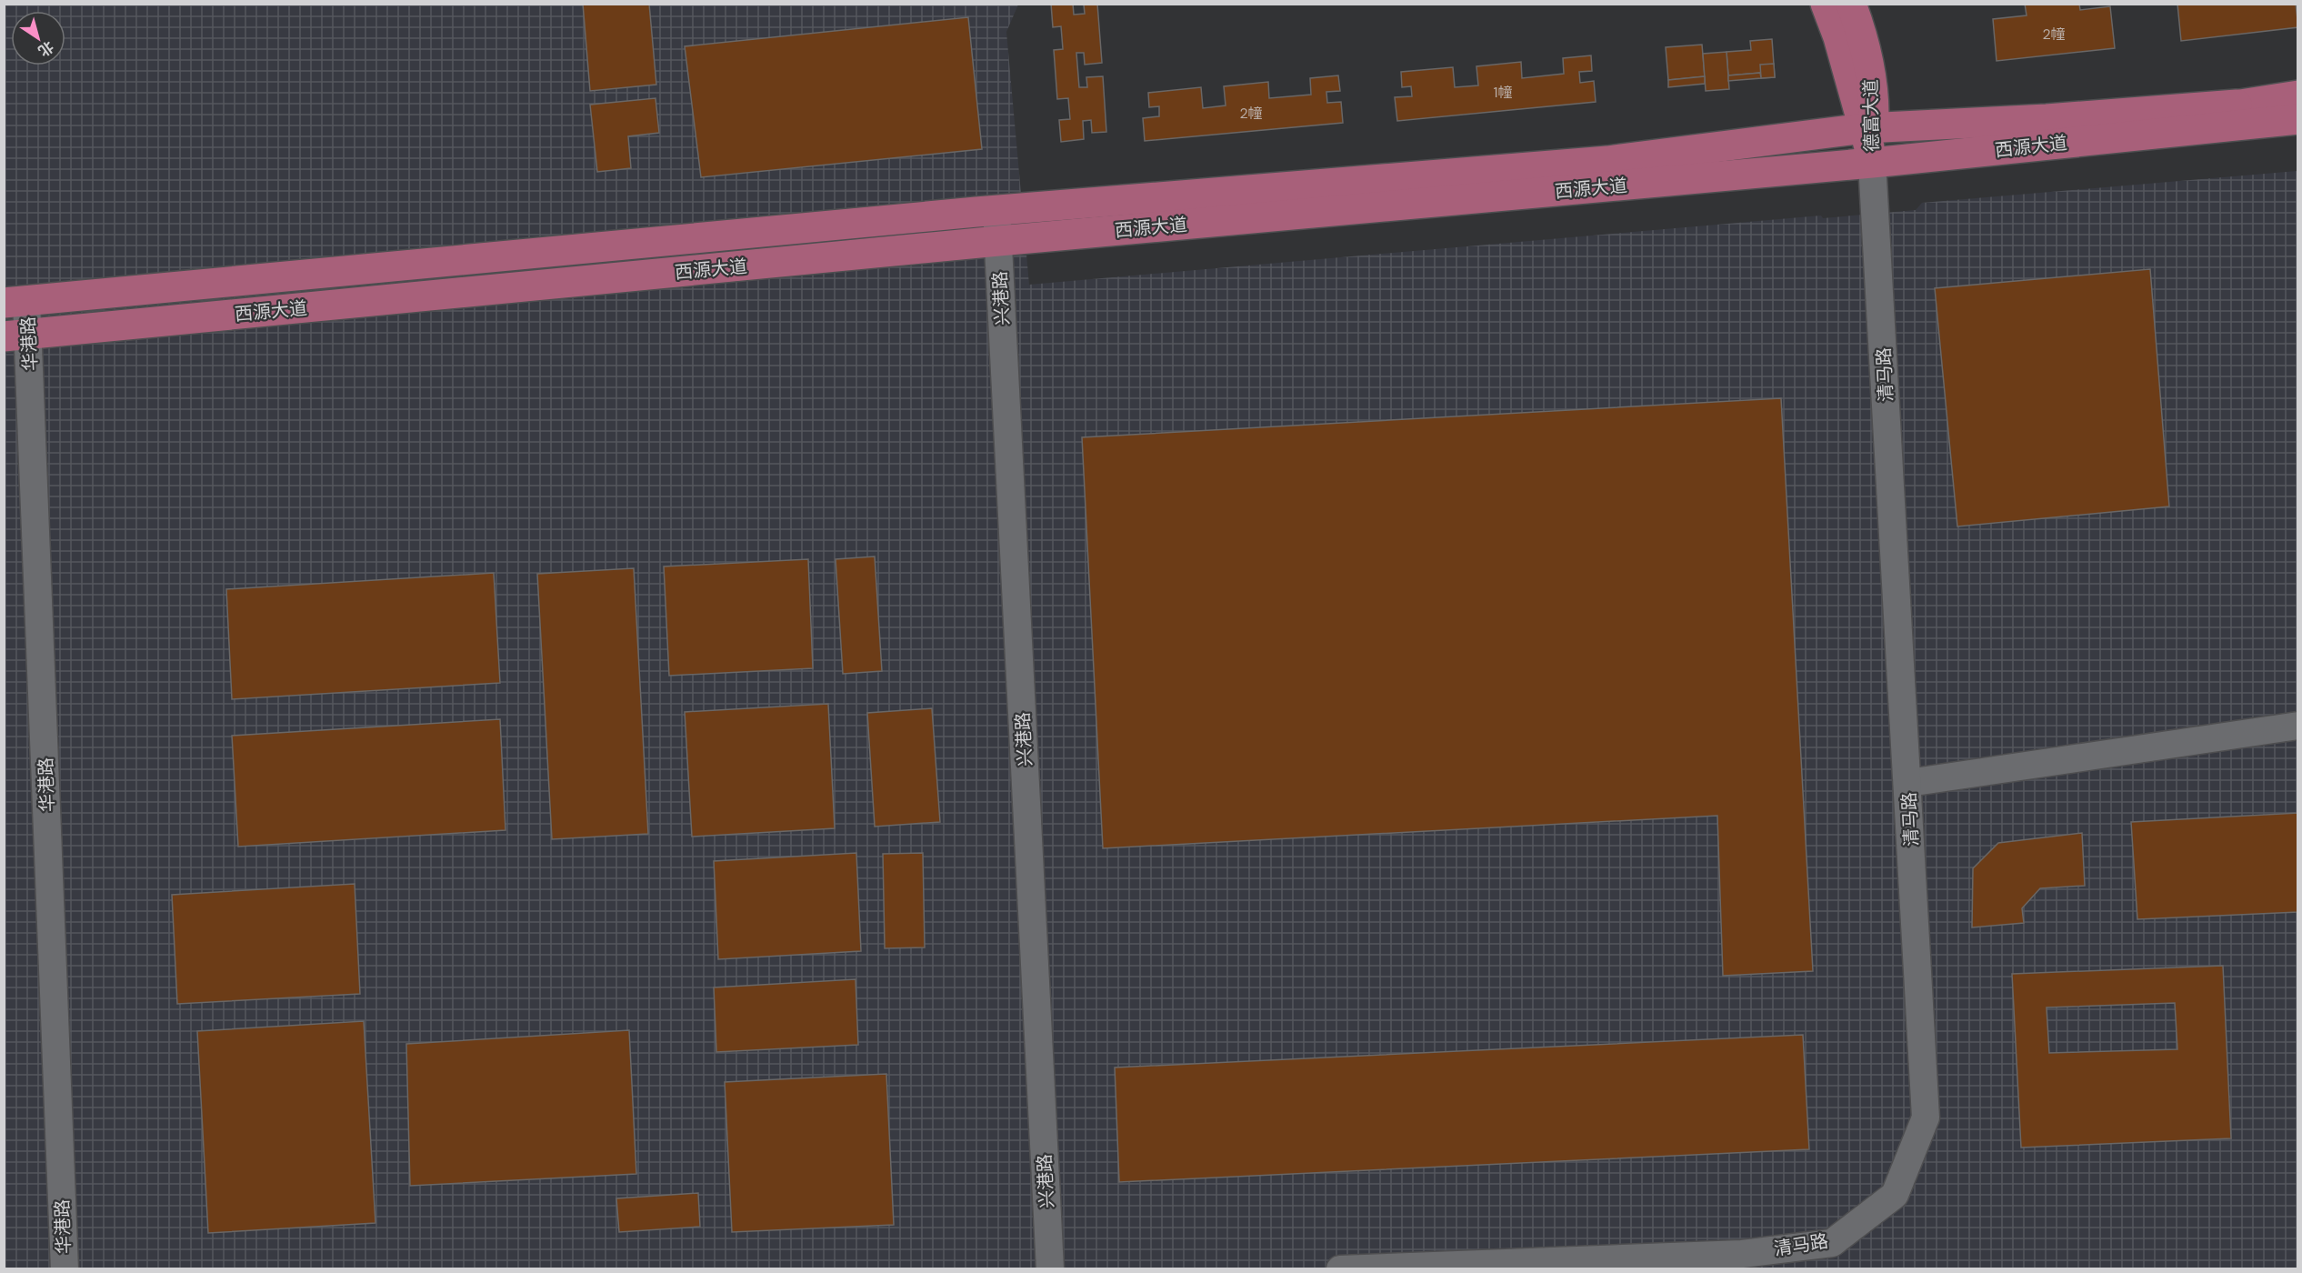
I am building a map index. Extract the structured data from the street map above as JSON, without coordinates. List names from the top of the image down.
{
  "streets": {
    "main road": ["德富大道", "西源大道"],
    "street": ["兴港路", "华港路", "清马路"]
  },
  "crossings": [
    ["德富大道", "西源大道"],
    ["德富大道", "清马路"],
    ["西源大道", "兴港路"],
    ["西源大道", "华港路"],
    ["西源大道", "清马路"]
  ],
  "house_numbers": ["2幢", "1幢", "2幢"],
  "north": "bottom right"
}
